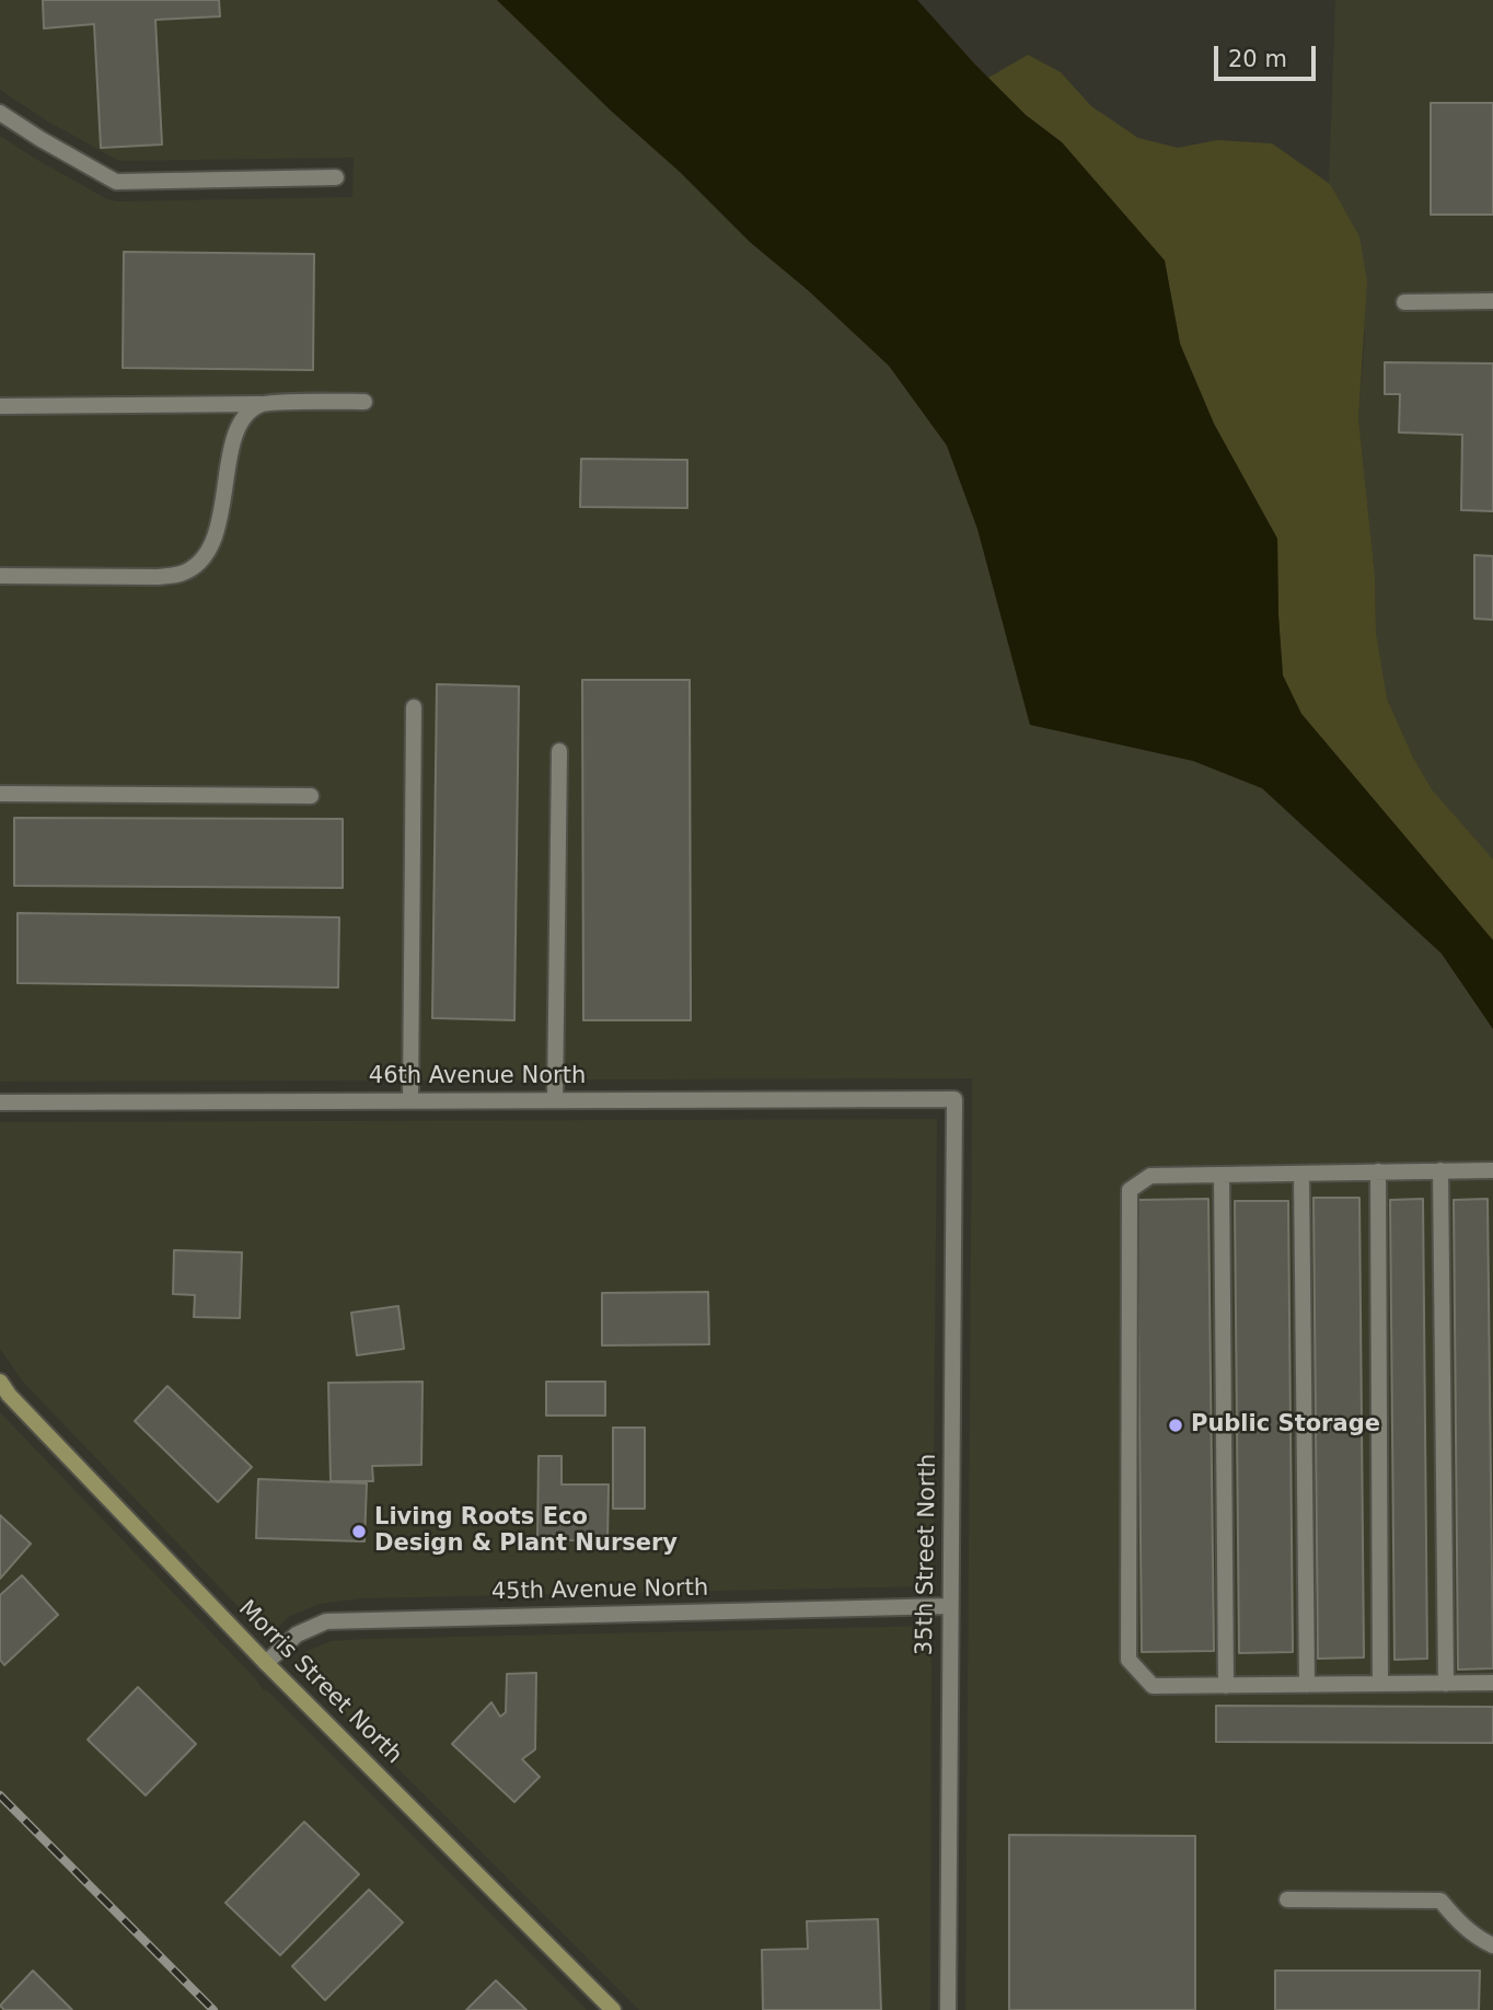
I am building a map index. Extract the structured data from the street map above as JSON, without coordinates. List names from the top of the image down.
{
  "streets": {
    "street": [
      "46th Avenue North",
      "35th Street North",
      "45th Avenue North",
      "Morris Street North"
    ]
  },
  "crossings": [
    ["46th Avenue North", "35th Street North"],
    ["35th Street North", "45th Avenue North"],
    ["45th Avenue North", "Morris Street North"]
  ],
  "places": ["Public Storage", "Living Roots Eco Design & Plant Nursery"],
  "scale_bar": "20 m"
}
